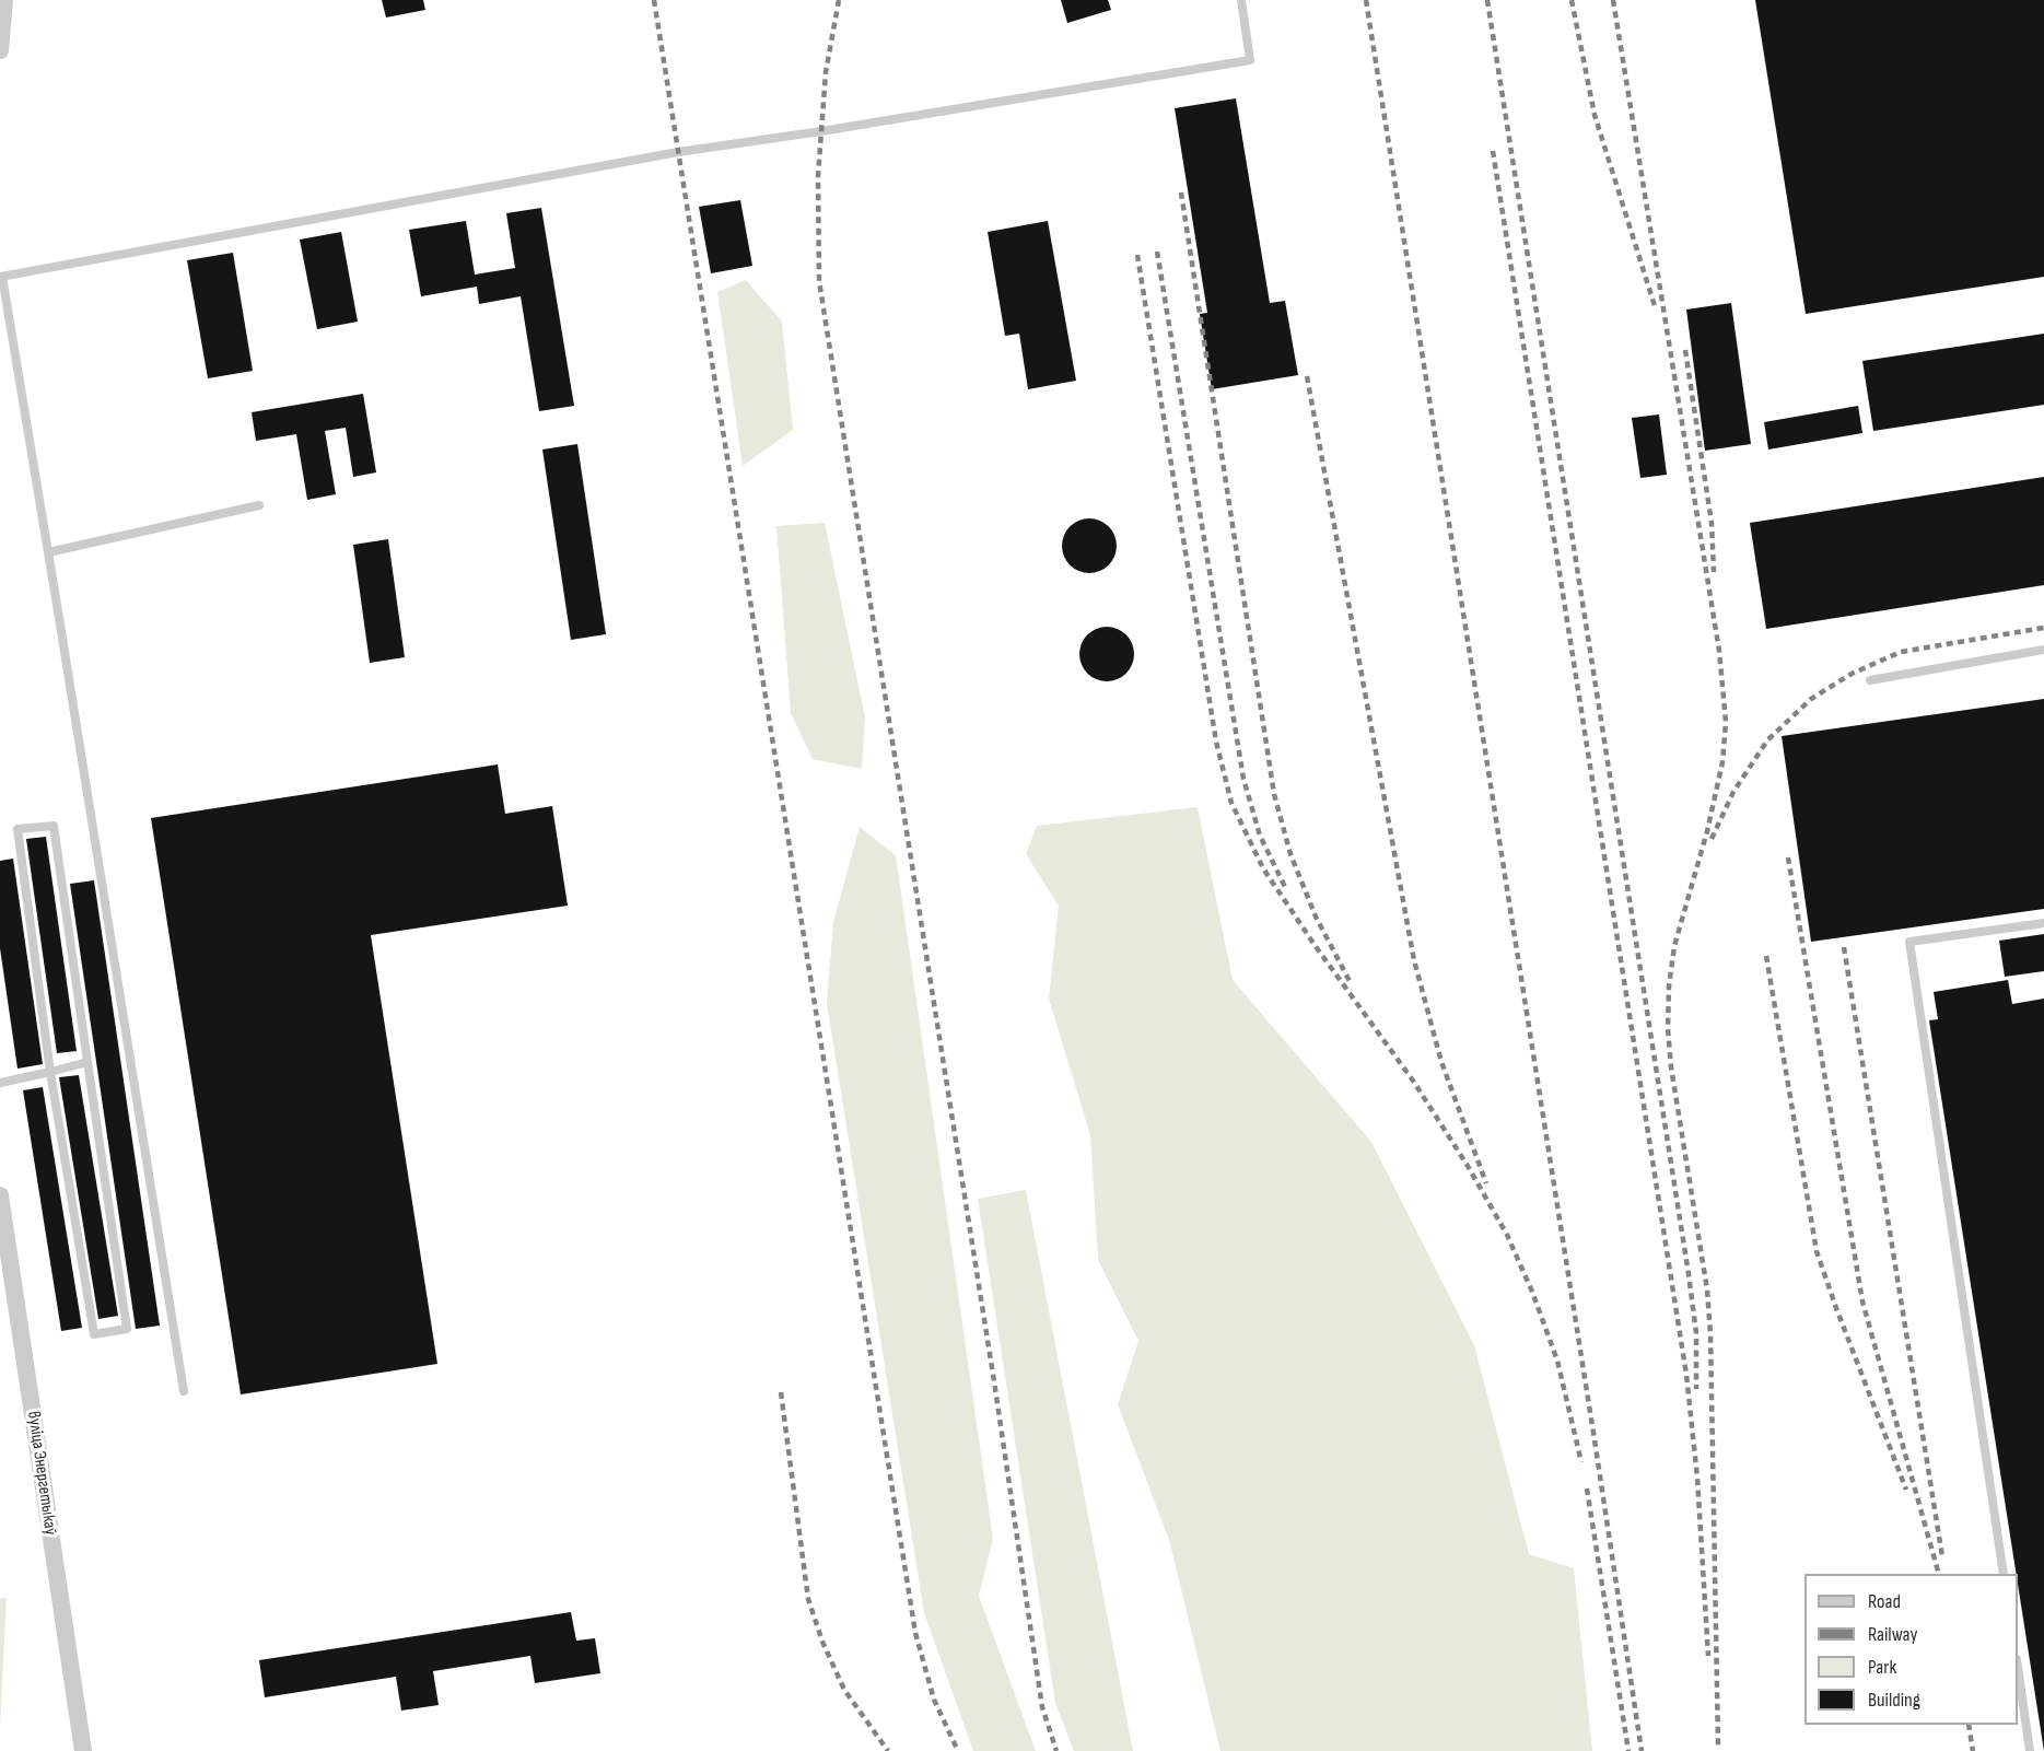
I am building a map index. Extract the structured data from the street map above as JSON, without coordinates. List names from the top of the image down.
{
  "streets": {
    "street": ["вуліца Энергетыкаў"]
  },
  "legend": [
    "Road",
    "Railway",
    "Park",
    "Building"
  ]
}
